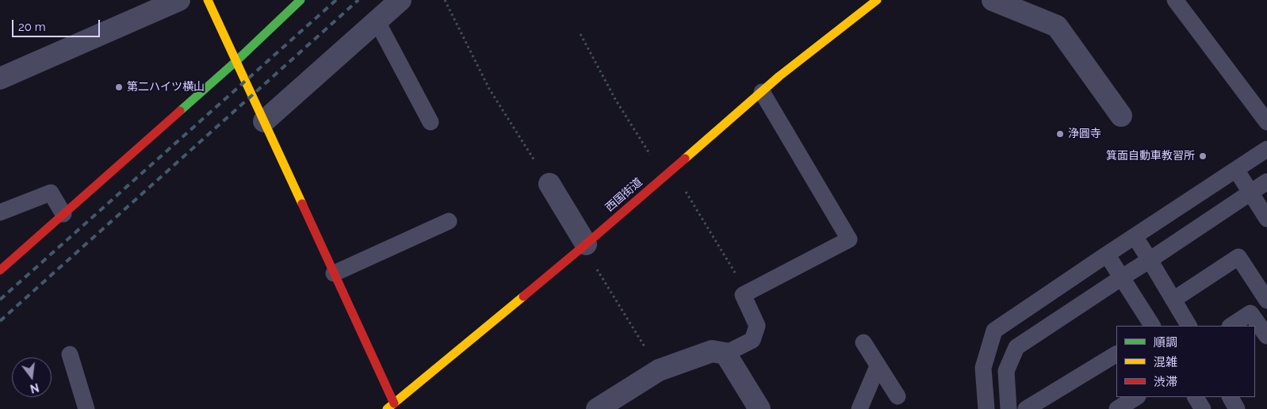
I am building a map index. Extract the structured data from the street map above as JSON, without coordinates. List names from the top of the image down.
{
  "streets": {
    "street": ["西国街道"]
  },
  "places": ["第二ハイツ横山", "浄圓寺", "箕面自動車教習所"],
  "legend": ["順調", "混雑", "渋滞"],
  "scale_bar": "20 m",
  "north": "bottom"
}
